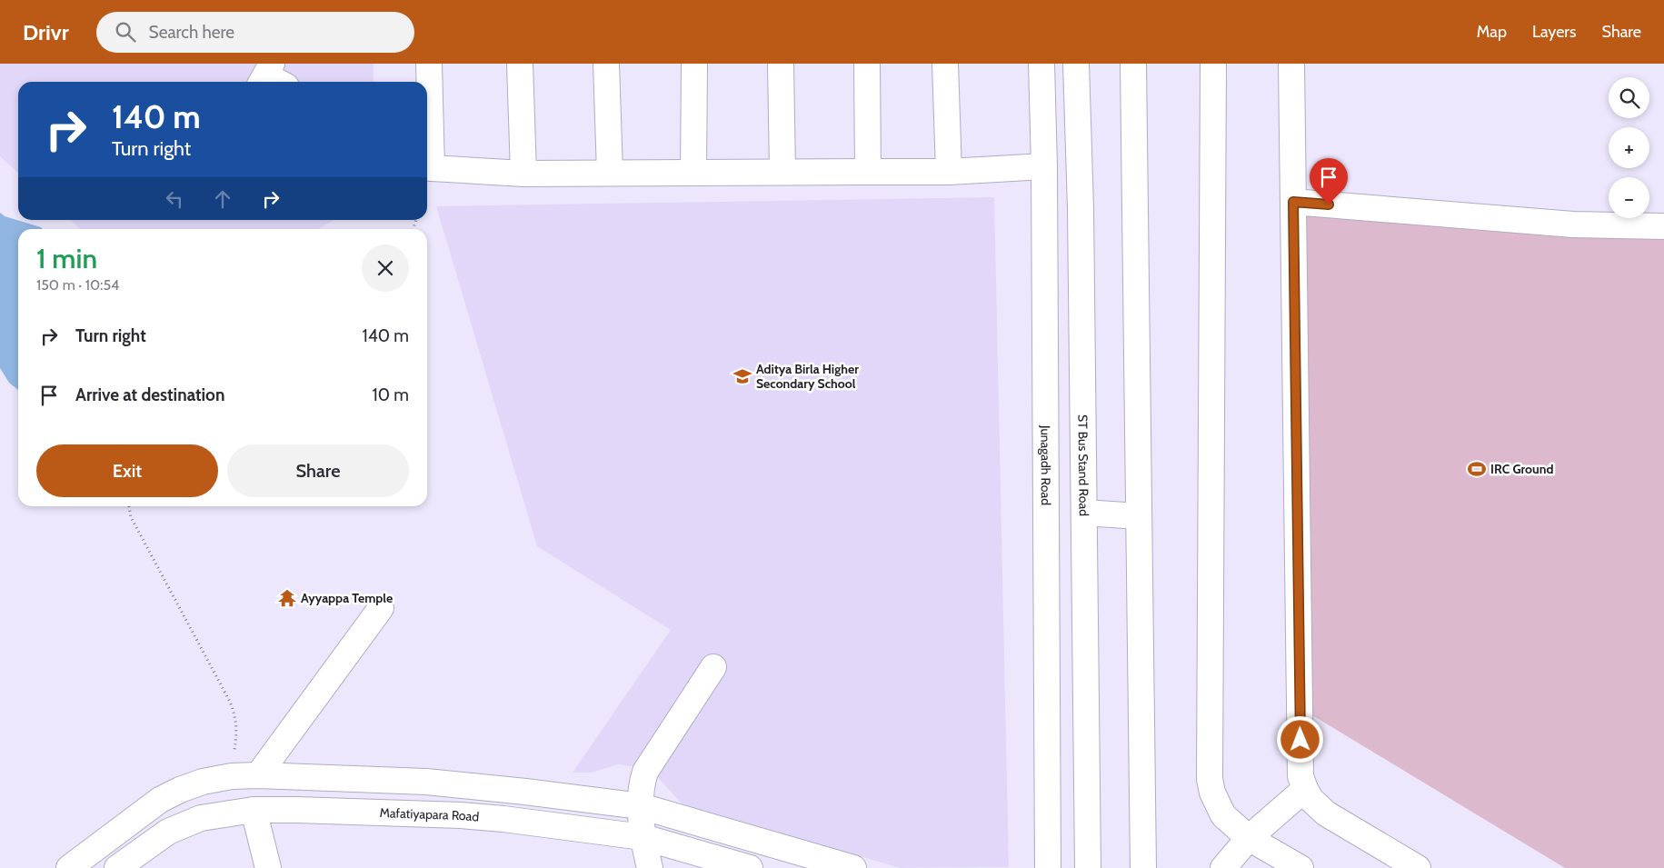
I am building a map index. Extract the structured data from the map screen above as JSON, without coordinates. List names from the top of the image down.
{
  "streets": {
    "street": ["Junagadh Road", "ST Bus Stand Road", "Mafatiyapara Road"]
  },
  "places": {
    "school or university": ["Aditya Birla Higher Secondary School"],
    "sports": ["IRC Ground"],
    "temple": ["Ayyappa Temple"]
  },
  "page": {
    "header": "Drivr",
    "search": "Search here",
    "nav": ["Map", "Layers", "Share"],
    "map_buttons": ["+", "−"],
    "turn": ["140 m", "Turn right"],
    "heading": ["1 min", "150 m · 10:54"],
    "list": [
      {
        "name": "Turn right",
        "value": "140 m"
      },
      {
        "name": "Arrive at destination",
        "value": "10 m"
      }
    ],
    "buttons": ["Exit", "Share"]
  }
}
